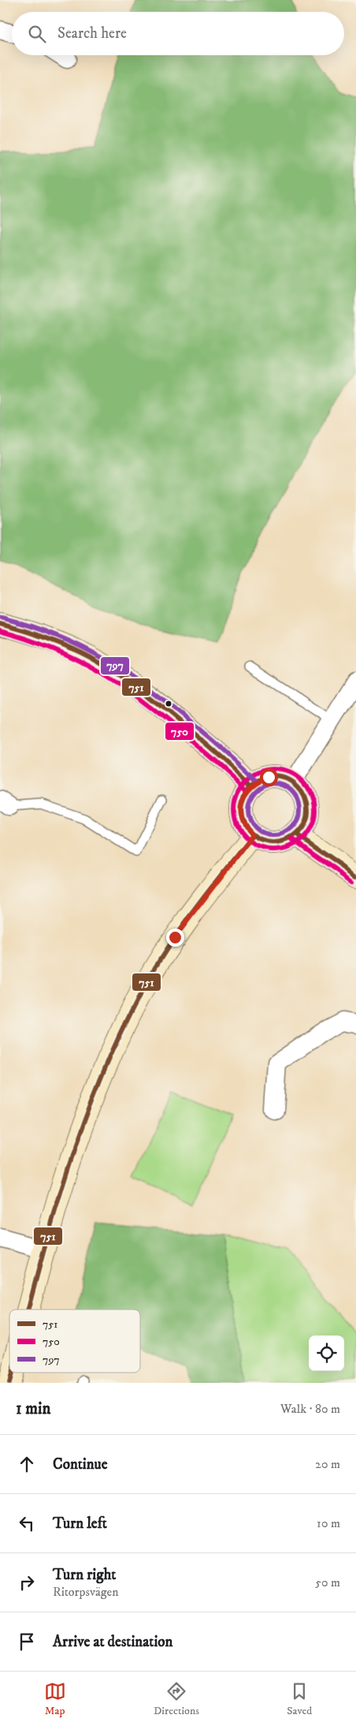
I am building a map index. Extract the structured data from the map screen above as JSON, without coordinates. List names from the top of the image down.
{
  "lines": ["transit line 797", "transit line 751", "transit line 750"],
  "legend": ["751", "750", "797"],
  "page": {
    "search": "Search here",
    "heading": ["1 min", "Walk · 80 m"],
    "list": [
      ["Continue", "20 m"],
      ["Turn left", "10 m"],
      ["Turn right", "Ritorpsvägen", "50 m"],
      "Arrive at destination"
    ],
    "nav": ["Map", "Directions", "Saved"]
  }
}
